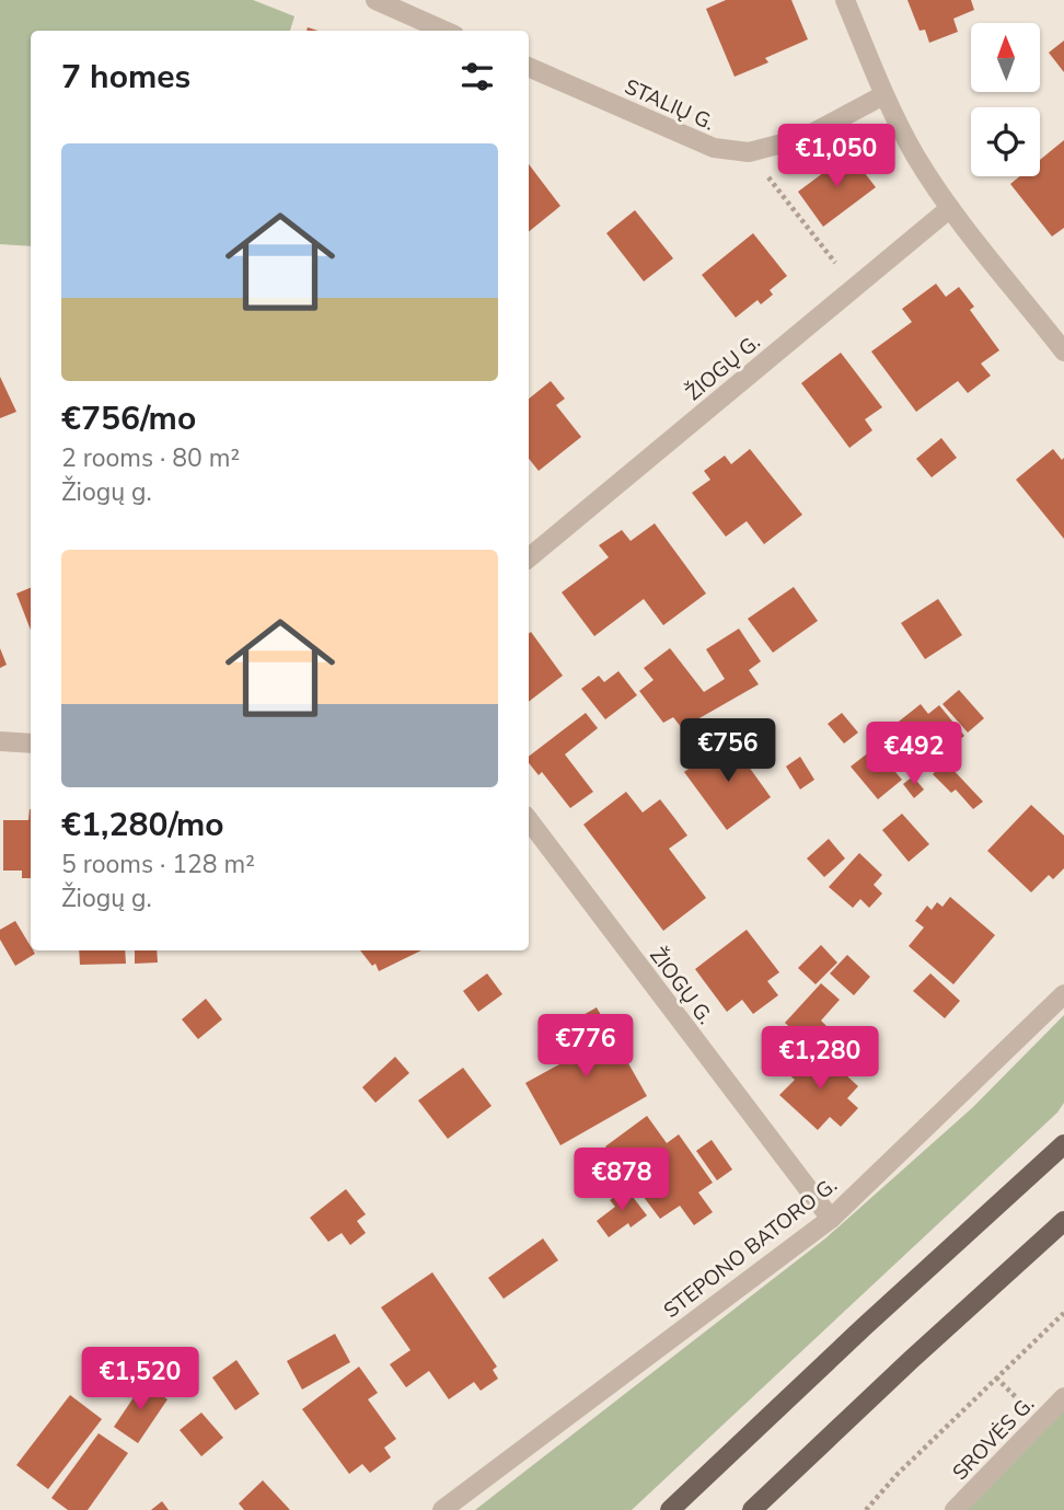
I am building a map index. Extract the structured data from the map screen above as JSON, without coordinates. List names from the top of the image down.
{
  "streets": {
    "street": [
      "STALIŲ G.",
      "ŽIOGŲ G.",
      "STEPONO BATORO G.",
      "SROVĖS G."
    ]
  },
  "crossings": [
    ["ŽIOGŲ G.", "STEPONO BATORO G."]
  ],
  "north": "top",
  "page": {
    "heading": "7 homes",
    "list": [
      {
        "name": "€756/mo",
        "note": "2 rooms · 80 m² · Žiogų g."
      },
      {
        "name": "€1,280/mo",
        "note": "5 rooms · 128 m² · Žiogų g."
      }
    ],
    "price": [
      "€1,050",
      "€756",
      "€492",
      "€776",
      "€1,280",
      "€878",
      "€1,520"
    ]
  }
}
